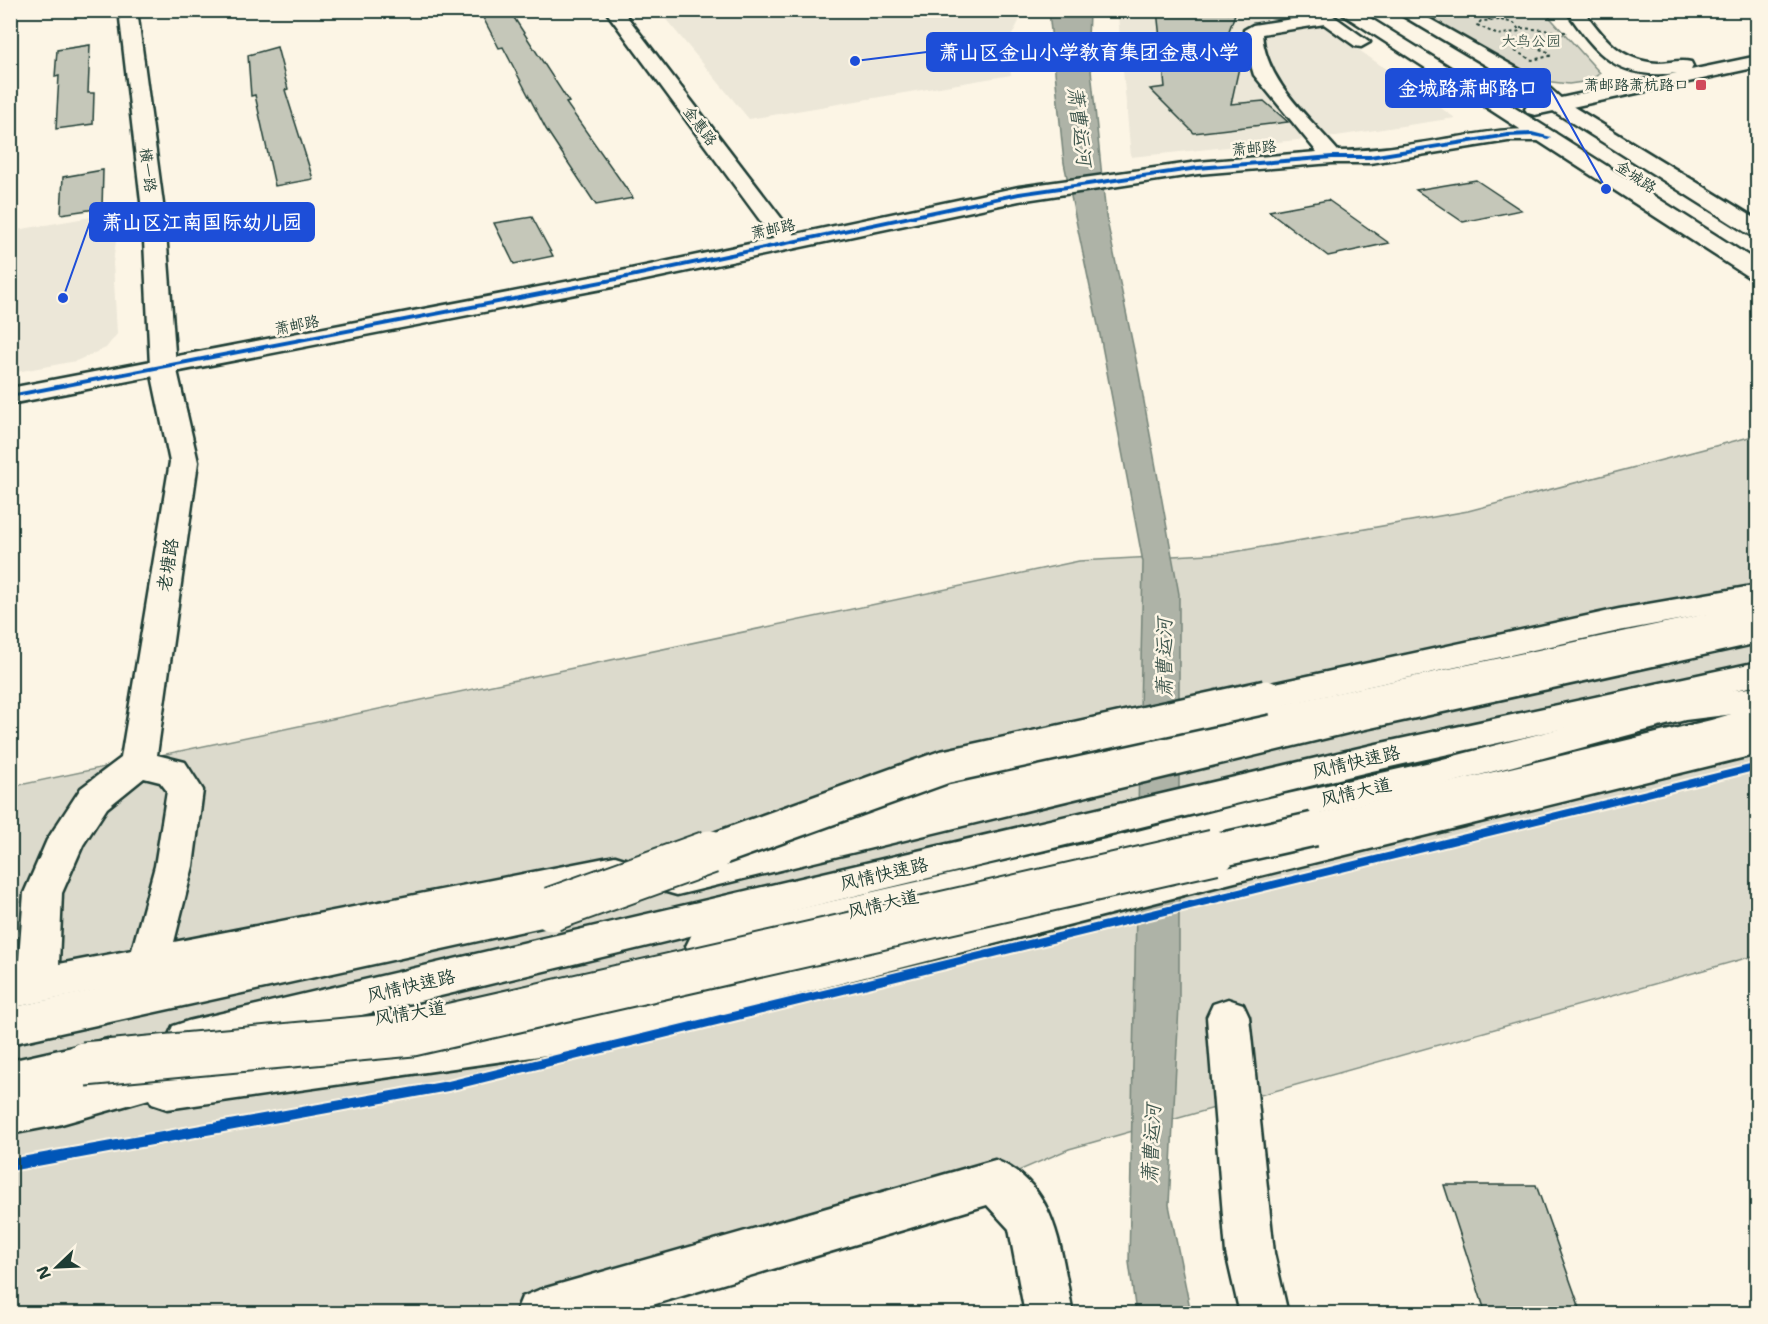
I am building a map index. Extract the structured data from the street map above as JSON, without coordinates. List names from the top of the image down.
{
  "streets": {
    "main road": [
      "金惠路",
      "萧邮路",
      "横一路",
      "金城路",
      "老塘路",
      "风情快速路",
      "风情大道"
    ]
  },
  "crossings": [
    ["金惠路", "萧邮路"],
    ["萧邮路", "横一路"],
    ["萧邮路", "金城路"],
    ["萧邮路", "老塘路"],
    ["横一路", "老塘路"]
  ],
  "water": ["萧曹运河"],
  "parks": ["大鸟公园"],
  "places": {
    "other": ["萧山区金山小学教育集团金惠小学", "金城路萧邮路口", "萧山区江南国际幼儿园"],
    "transit": ["萧邮路萧杭路口"]
  },
  "north": "bottom left"
}
